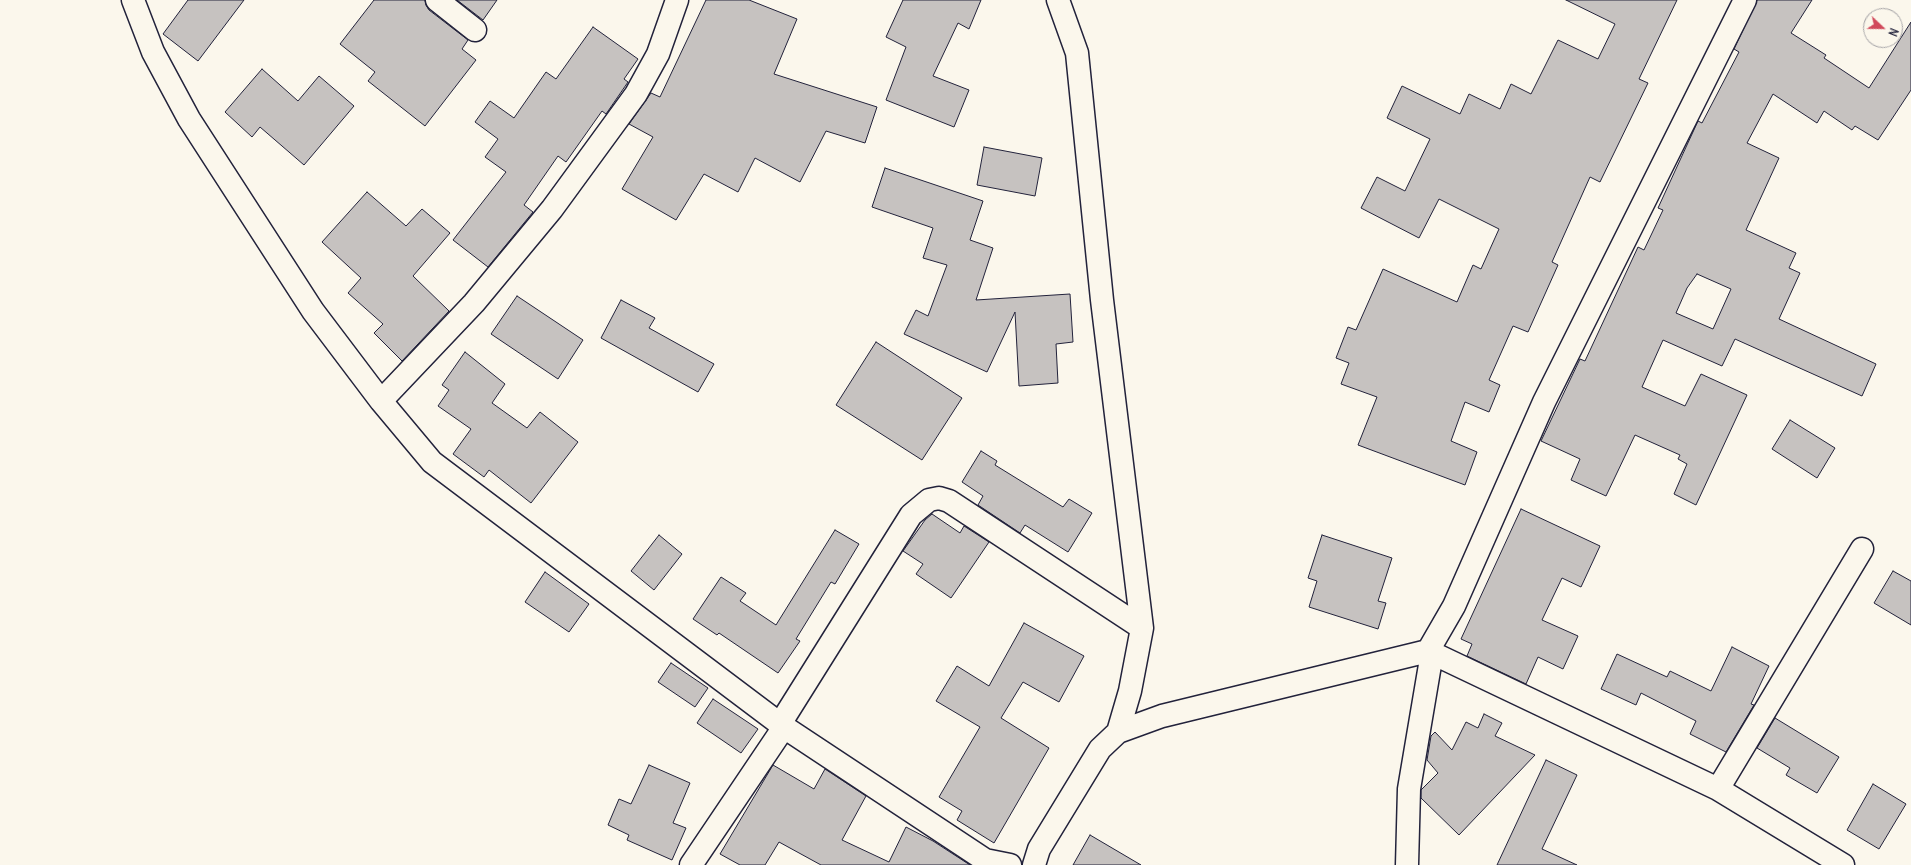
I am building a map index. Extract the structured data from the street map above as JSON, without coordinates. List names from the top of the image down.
{
  "north": "right"
}
